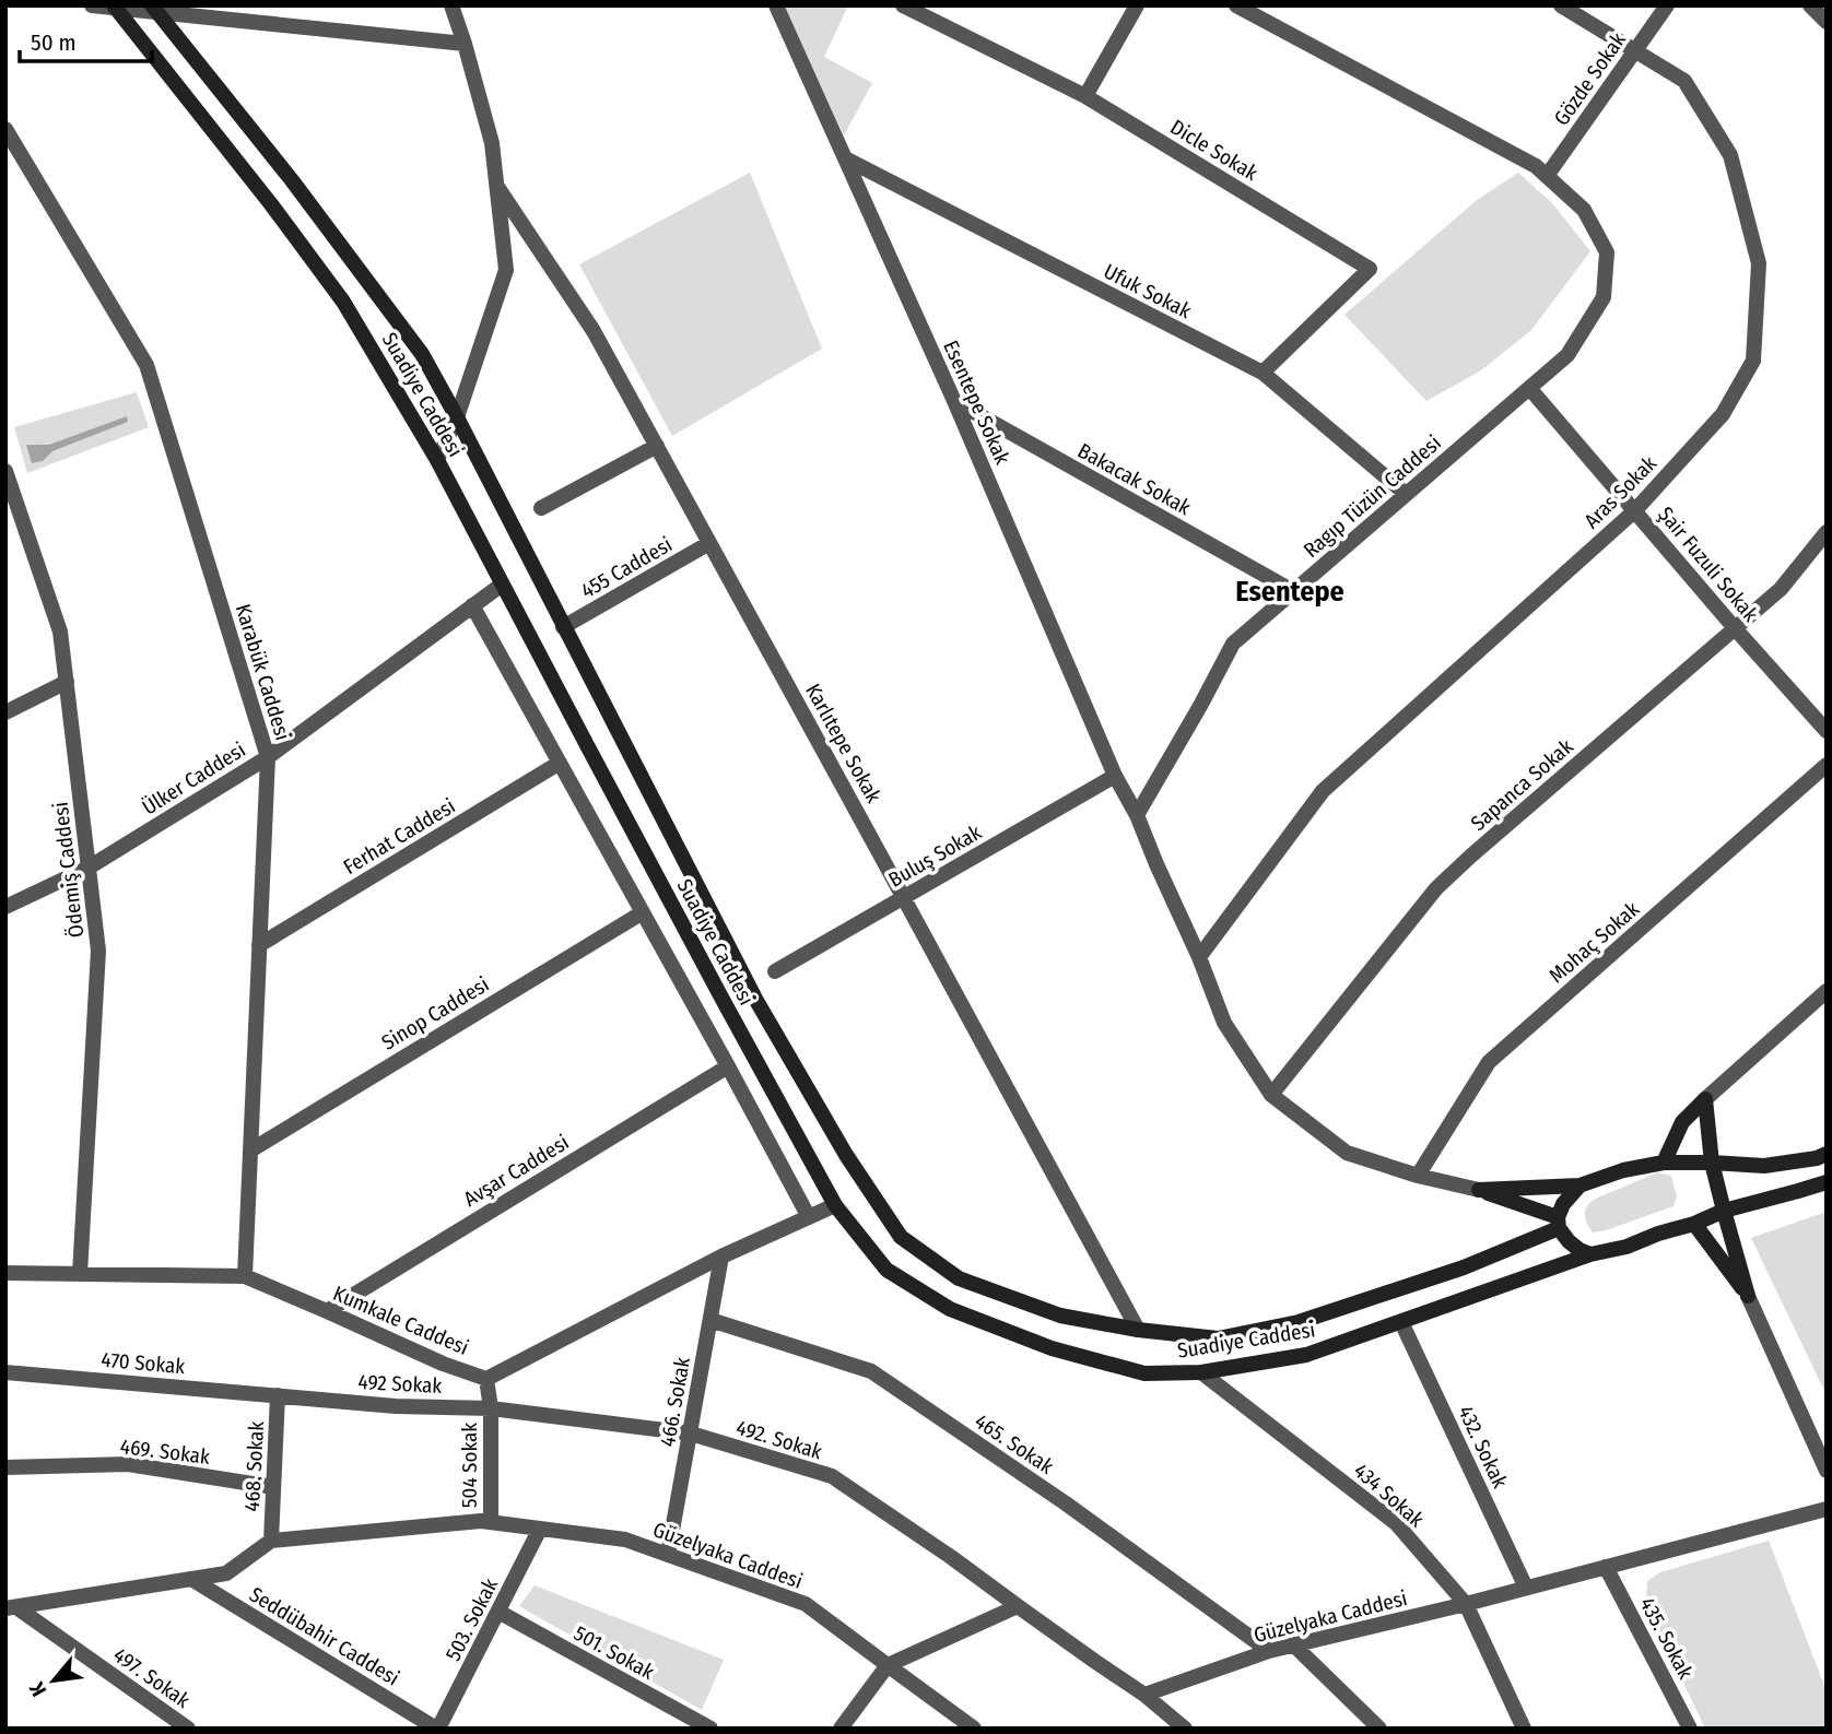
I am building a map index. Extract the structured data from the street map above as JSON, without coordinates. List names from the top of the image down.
{
  "streets": {
    "main road": ["Suadiye Caddesi"],
    "street": [
      "Gözde Sokak",
      "Dicle Sokak",
      "Ufuk Sokak",
      "Esentepe Sokak",
      "Bakacak Sokak",
      "Aras Sokak",
      "Ragıp Tüzün Caddesi",
      "Şair Fuzuli Sokak",
      "455 Caddesi",
      "Karabük Caddesi",
      "Karlıtepe Sokak",
      "Ülker Caddesi",
      "Sapanca Sokak",
      "Ferhat Caddesi",
      "Buluş Sokak",
      "Ödemiş Caddesi",
      "Mohaç Sokak",
      "Sinop Caddesi",
      "Avşar Caddesi",
      "Kumkale Caddesi",
      "470 Sokak",
      "492 Sokak",
      "466. Sokak",
      "492. Sokak",
      "465. Sokak",
      "432. Sokak",
      "469. Sokak",
      "504 Sokak",
      "468. Sokak",
      "434 Sokak",
      "Güzelyaka Caddesi",
      "503. Sokak",
      "Seddübahir Caddesi",
      "435. Sokak",
      "501. Sokak",
      "497. Sokak"
    ]
  },
  "crossings": [
    ["Gözde Sokak", "Aras Sokak"],
    ["Gözde Sokak", "Ragıp Tüzün Caddesi"],
    ["Dicle Sokak", "Ufuk Sokak"],
    ["Ufuk Sokak", "Esentepe Sokak"],
    ["Ufuk Sokak", "Ragıp Tüzün Caddesi"],
    ["Suadiye Caddesi", "455 Caddesi"],
    ["Suadiye Caddesi", "Karlıtepe Sokak"],
    ["Suadiye Caddesi", "Ülker Caddesi"],
    ["Suadiye Caddesi", "Kumkale Caddesi"],
    ["Suadiye Caddesi", "432. Sokak"],
    ["Suadiye Caddesi", "434 Sokak"],
    ["Esentepe Sokak", "Bakacak Sokak"],
    ["Esentepe Sokak", "Ragıp Tüzün Caddesi"],
    ["Esentepe Sokak", "Buluş Sokak"],
    ["Bakacak Sokak", "Ragıp Tüzün Caddesi"],
    ["Aras Sokak", "Şair Fuzuli Sokak"],
    ["Ragıp Tüzün Caddesi", "Şair Fuzuli Sokak"],
    ["Şair Fuzuli Sokak", "Sapanca Sokak"],
    ["455 Caddesi", "Karlıtepe Sokak"],
    ["Karabük Caddesi", "Ülker Caddesi"],
    ["Karabük Caddesi", "Ferhat Caddesi"],
    ["Karabük Caddesi", "Sinop Caddesi"],
    ["Karabük Caddesi", "Kumkale Caddesi"],
    ["Karlıtepe Sokak", "Buluş Sokak"],
    ["Ülker Caddesi", "Ödemiş Caddesi"],
    ["Ödemiş Caddesi", "Kumkale Caddesi"],
    ["Avşar Caddesi", "Kumkale Caddesi"],
    ["Kumkale Caddesi", "466. Sokak"],
    ["470 Sokak", "492 Sokak"],
    ["470 Sokak", "468. Sokak"],
    ["492 Sokak", "492. Sokak"],
    ["492 Sokak", "504 Sokak"],
    ["492 Sokak", "468. Sokak"],
    ["466. Sokak", "492. Sokak"],
    ["466. Sokak", "465. Sokak"],
    ["466. Sokak", "Güzelyaka Caddesi"],
    ["492. Sokak", "504 Sokak"],
    ["465. Sokak", "Güzelyaka Caddesi"],
    ["432. Sokak", "Güzelyaka Caddesi"],
    ["469. Sokak", "468. Sokak"],
    ["504 Sokak", "Güzelyaka Caddesi"],
    ["468. Sokak", "Güzelyaka Caddesi"],
    ["434 Sokak", "Güzelyaka Caddesi"],
    ["Güzelyaka Caddesi", "503. Sokak"],
    ["Güzelyaka Caddesi", "435. Sokak"],
    ["503. Sokak", "Seddübahir Caddesi"],
    ["503. Sokak", "501. Sokak"]
  ],
  "districts": ["Esentepe"],
  "scale_bar": "50 m",
  "north": "bottom left"
}
